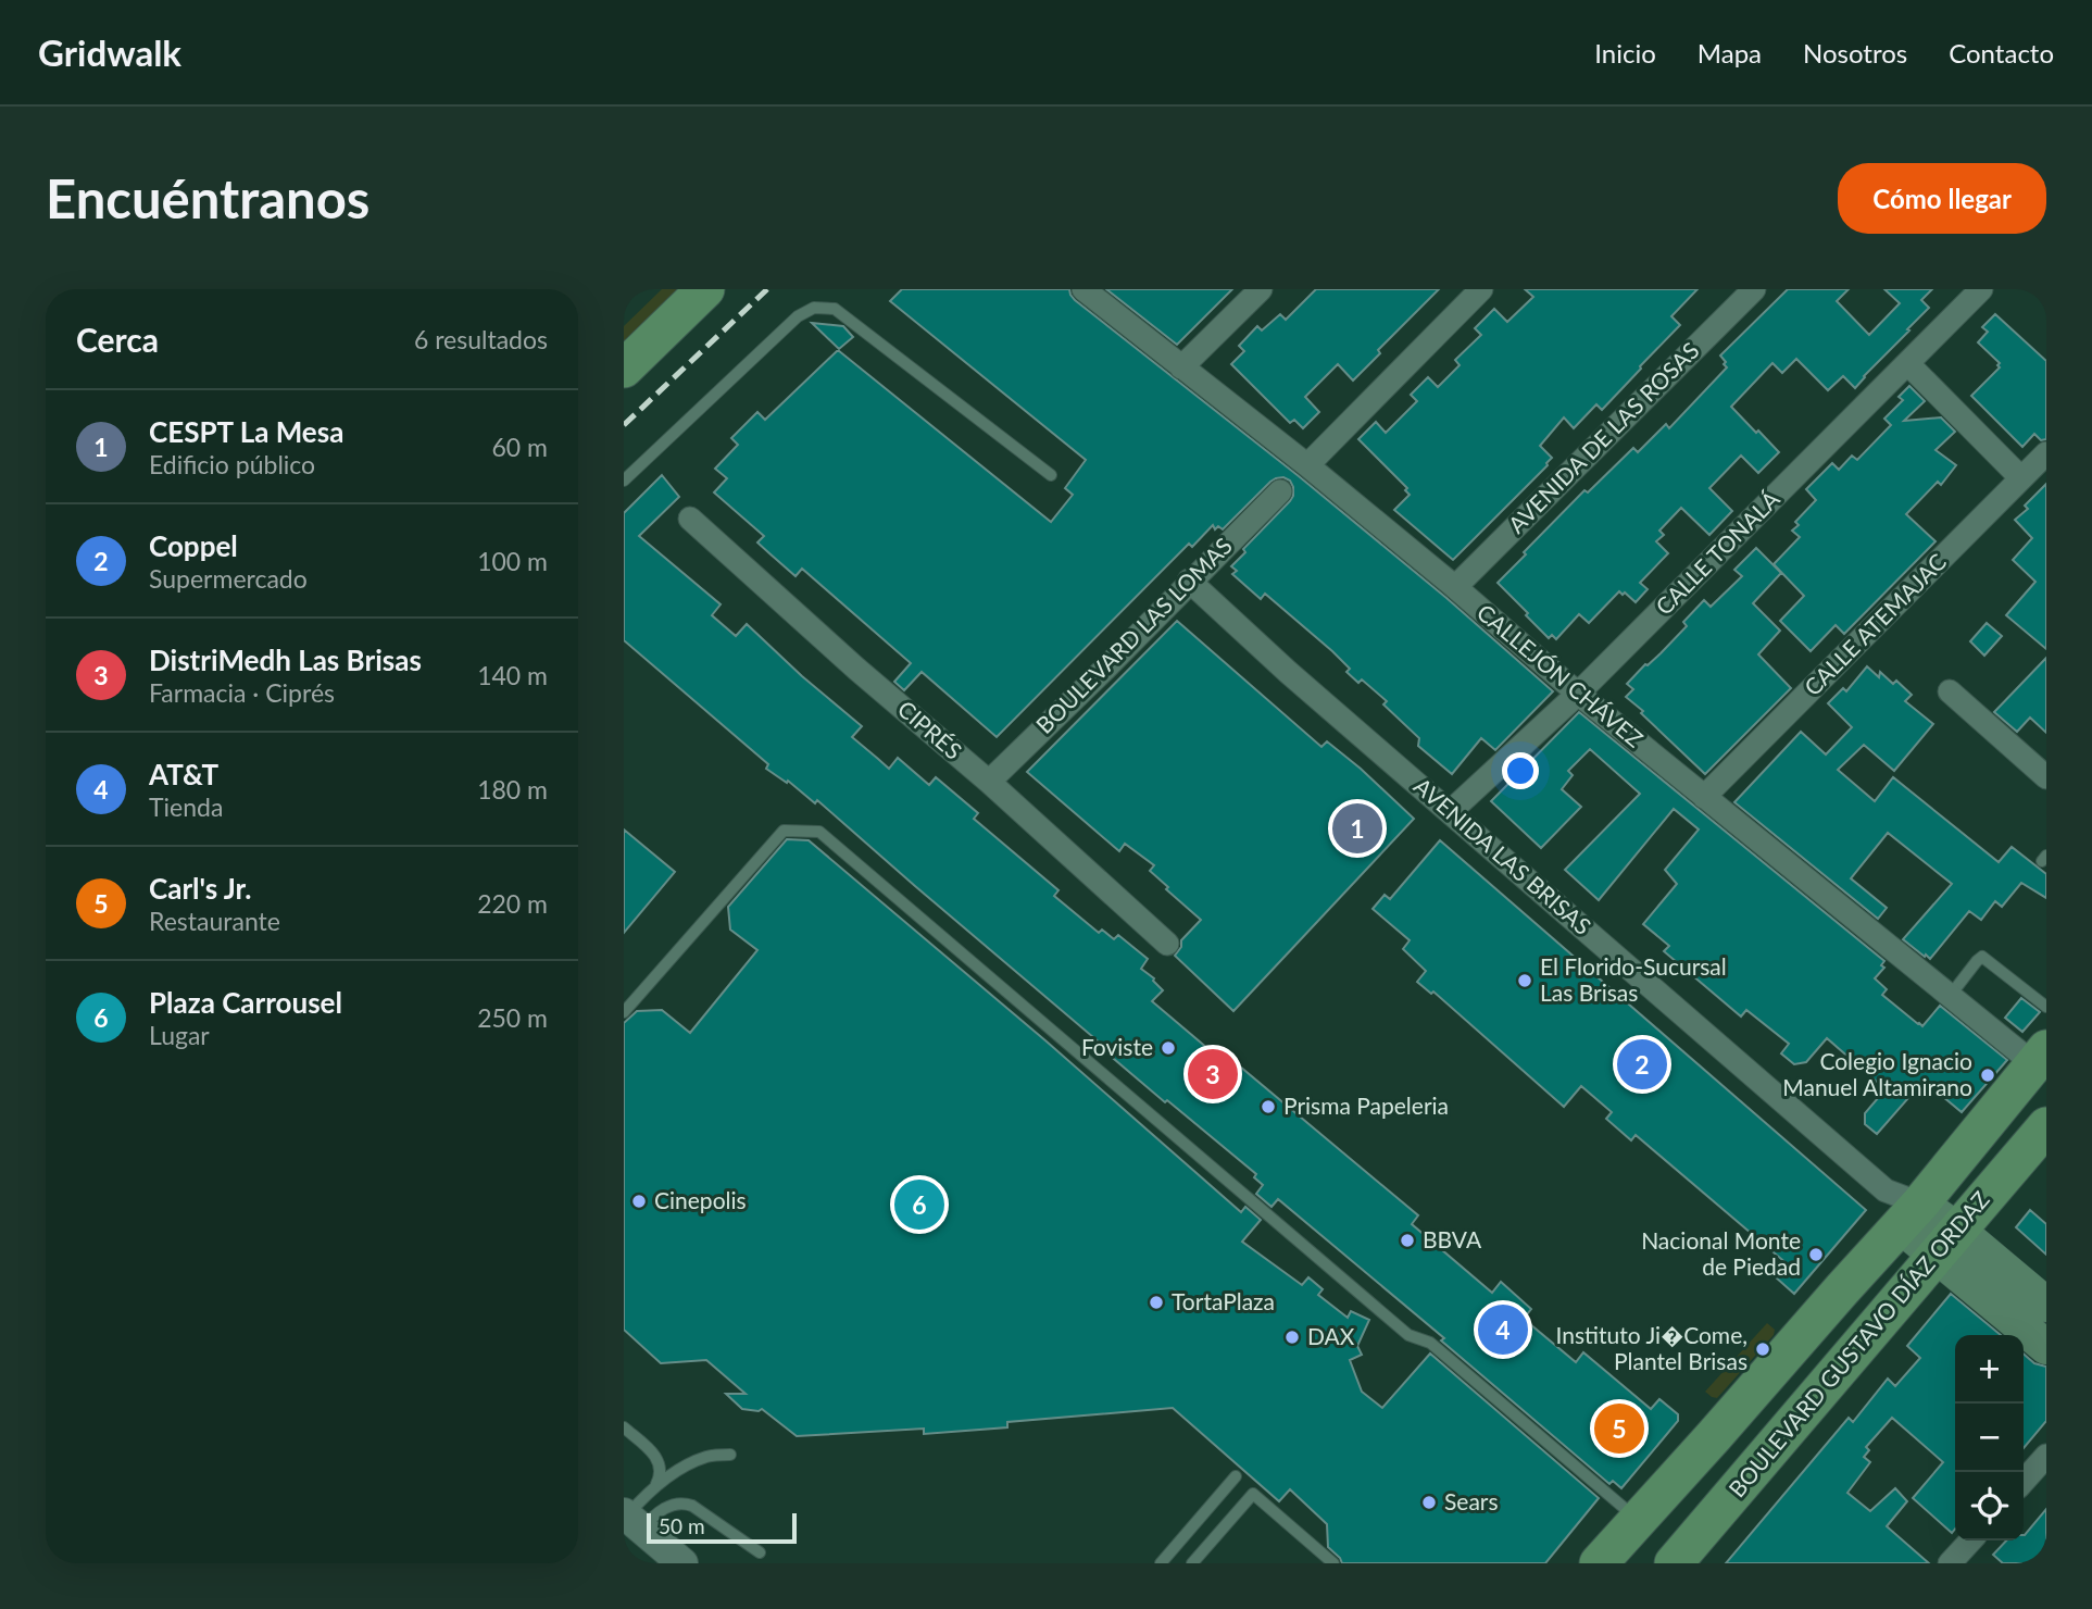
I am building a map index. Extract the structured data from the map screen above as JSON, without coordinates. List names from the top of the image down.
{
  "streets": {
    "main road": ["BOULEVARD GUSTAVO DÍAZ ORDAZ"],
    "street": [
      "AVENIDA DE LAS ROSAS",
      "CALLE TONALÁ",
      "CALLE ATEMAJAC",
      "BOULEVARD LAS LOMAS",
      "CALLEJÓN CHÁVEZ",
      "CIPRÉS",
      "AVENIDA LAS BRISAS"
    ]
  },
  "crossings": [
    ["AVENIDA DE LAS ROSAS", "CALLEJÓN CHÁVEZ"],
    ["CALLE TONALÁ", "CALLEJÓN CHÁVEZ"],
    ["CALLE TONALÁ", "AVENIDA LAS BRISAS"],
    ["CALLE ATEMAJAC", "CALLEJÓN CHÁVEZ"],
    ["BOULEVARD LAS LOMAS", "CIPRÉS"],
    ["BOULEVARD LAS LOMAS", "AVENIDA LAS BRISAS"],
    ["CALLEJÓN CHÁVEZ", "BOULEVARD GUSTAVO DÍAZ ORDAZ"],
    ["AVENIDA LAS BRISAS", "BOULEVARD GUSTAVO DÍAZ ORDAZ"]
  ],
  "places": [
    "El Florido-Sucursal Las Brisas",
    "Foviste",
    "Colegio Ignacio Manuel Altamirano",
    "Prisma Papeleria",
    "Cinepolis",
    "BBVA",
    "Nacional Monte de Piedad",
    "TortaPlaza",
    "DAX",
    "Instituto Ji�Come, Plantel Brisas",
    "Sears"
  ],
  "scale_bar": "50 m",
  "page": {
    "header": "Gridwalk",
    "nav": [
      "Inicio",
      "Mapa",
      "Nosotros",
      "Contacto"
    ],
    "buttons": "Cómo llegar",
    "title": "Encuéntranos",
    "heading": ["Cerca", "6 resultados"],
    "list": [
      {
        "mark": "1",
        "name": "CESPT La Mesa",
        "note": "Edificio público",
        "value": "60 m"
      },
      {
        "mark": "2",
        "name": "Coppel",
        "note": "Supermercado",
        "value": "100 m"
      },
      {
        "mark": "3",
        "name": "DistriMedh Las Brisas",
        "note": "Farmacia · Ciprés",
        "value": "140 m"
      },
      {
        "mark": "4",
        "name": "AT&T",
        "note": "Tienda",
        "value": "180 m"
      },
      {
        "mark": "5",
        "name": "Carl's Jr.",
        "note": "Restaurante",
        "value": "220 m"
      },
      {
        "mark": "6",
        "name": "Plaza Carrousel",
        "note": "Lugar",
        "value": "250 m"
      }
    ],
    "pins": [
      "1",
      "2",
      "3",
      "6",
      "4",
      "5"
    ],
    "map_buttons": ["+", "−"],
    "scale": "50 m"
  }
}
